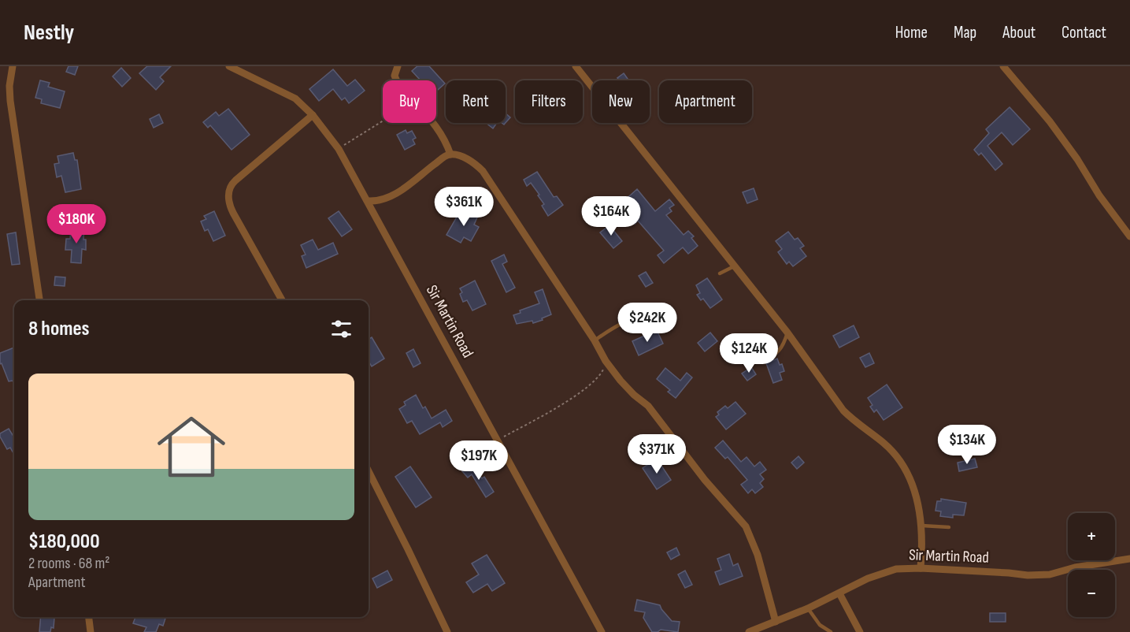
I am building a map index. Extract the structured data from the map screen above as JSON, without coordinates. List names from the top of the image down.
{
  "streets": {
    "street": ["Sir Martin Road"]
  },
  "page": {
    "header": "Nestly",
    "nav": [
      "Home",
      "Map",
      "About",
      "Contact"
    ],
    "chip": [
      "Buy",
      "Rent",
      "Filters",
      "New",
      "Apartment"
    ],
    "price": [
      "$361K",
      "$164K",
      "$180K",
      "$242K",
      "$124K",
      "$134K",
      "$371K",
      "$197K"
    ],
    "heading": "8 homes",
    "list": [
      {
        "name": "$180,000",
        "note": "2 rooms · 68 m² · Apartment"
      }
    ],
    "map_buttons": ["+", "−"]
  }
}
